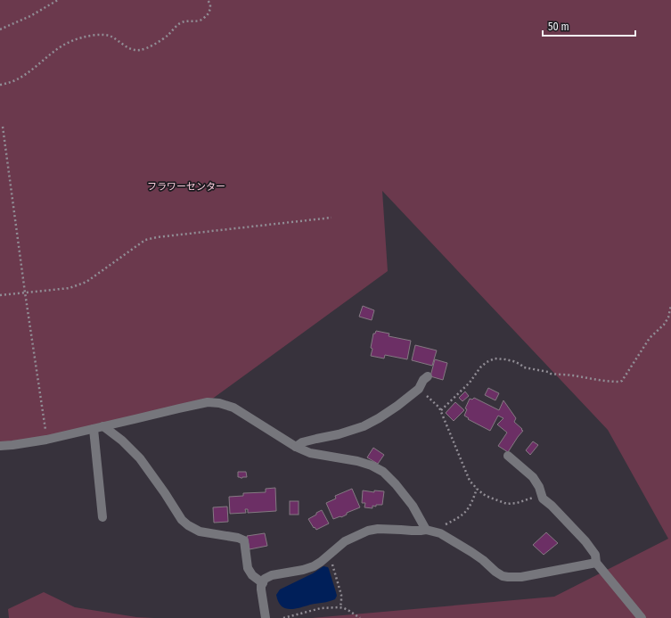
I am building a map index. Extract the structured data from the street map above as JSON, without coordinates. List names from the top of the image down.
{
  "parks": ["フラワーセンター"],
  "scale_bar": "50 m"
}
